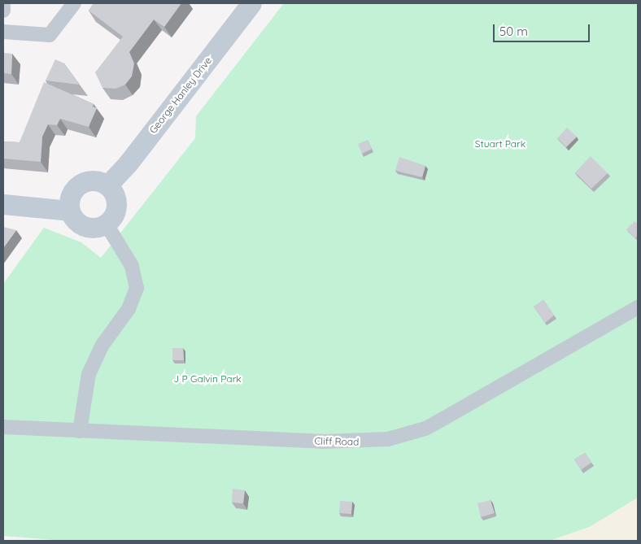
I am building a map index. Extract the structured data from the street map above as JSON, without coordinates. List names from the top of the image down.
{
  "streets": {
    "main road": ["George Hanley Drive"],
    "street": ["Cliff Road"]
  },
  "parks": ["Stuart Park", "J P Galvin Park"],
  "scale_bar": "50 m"
}
